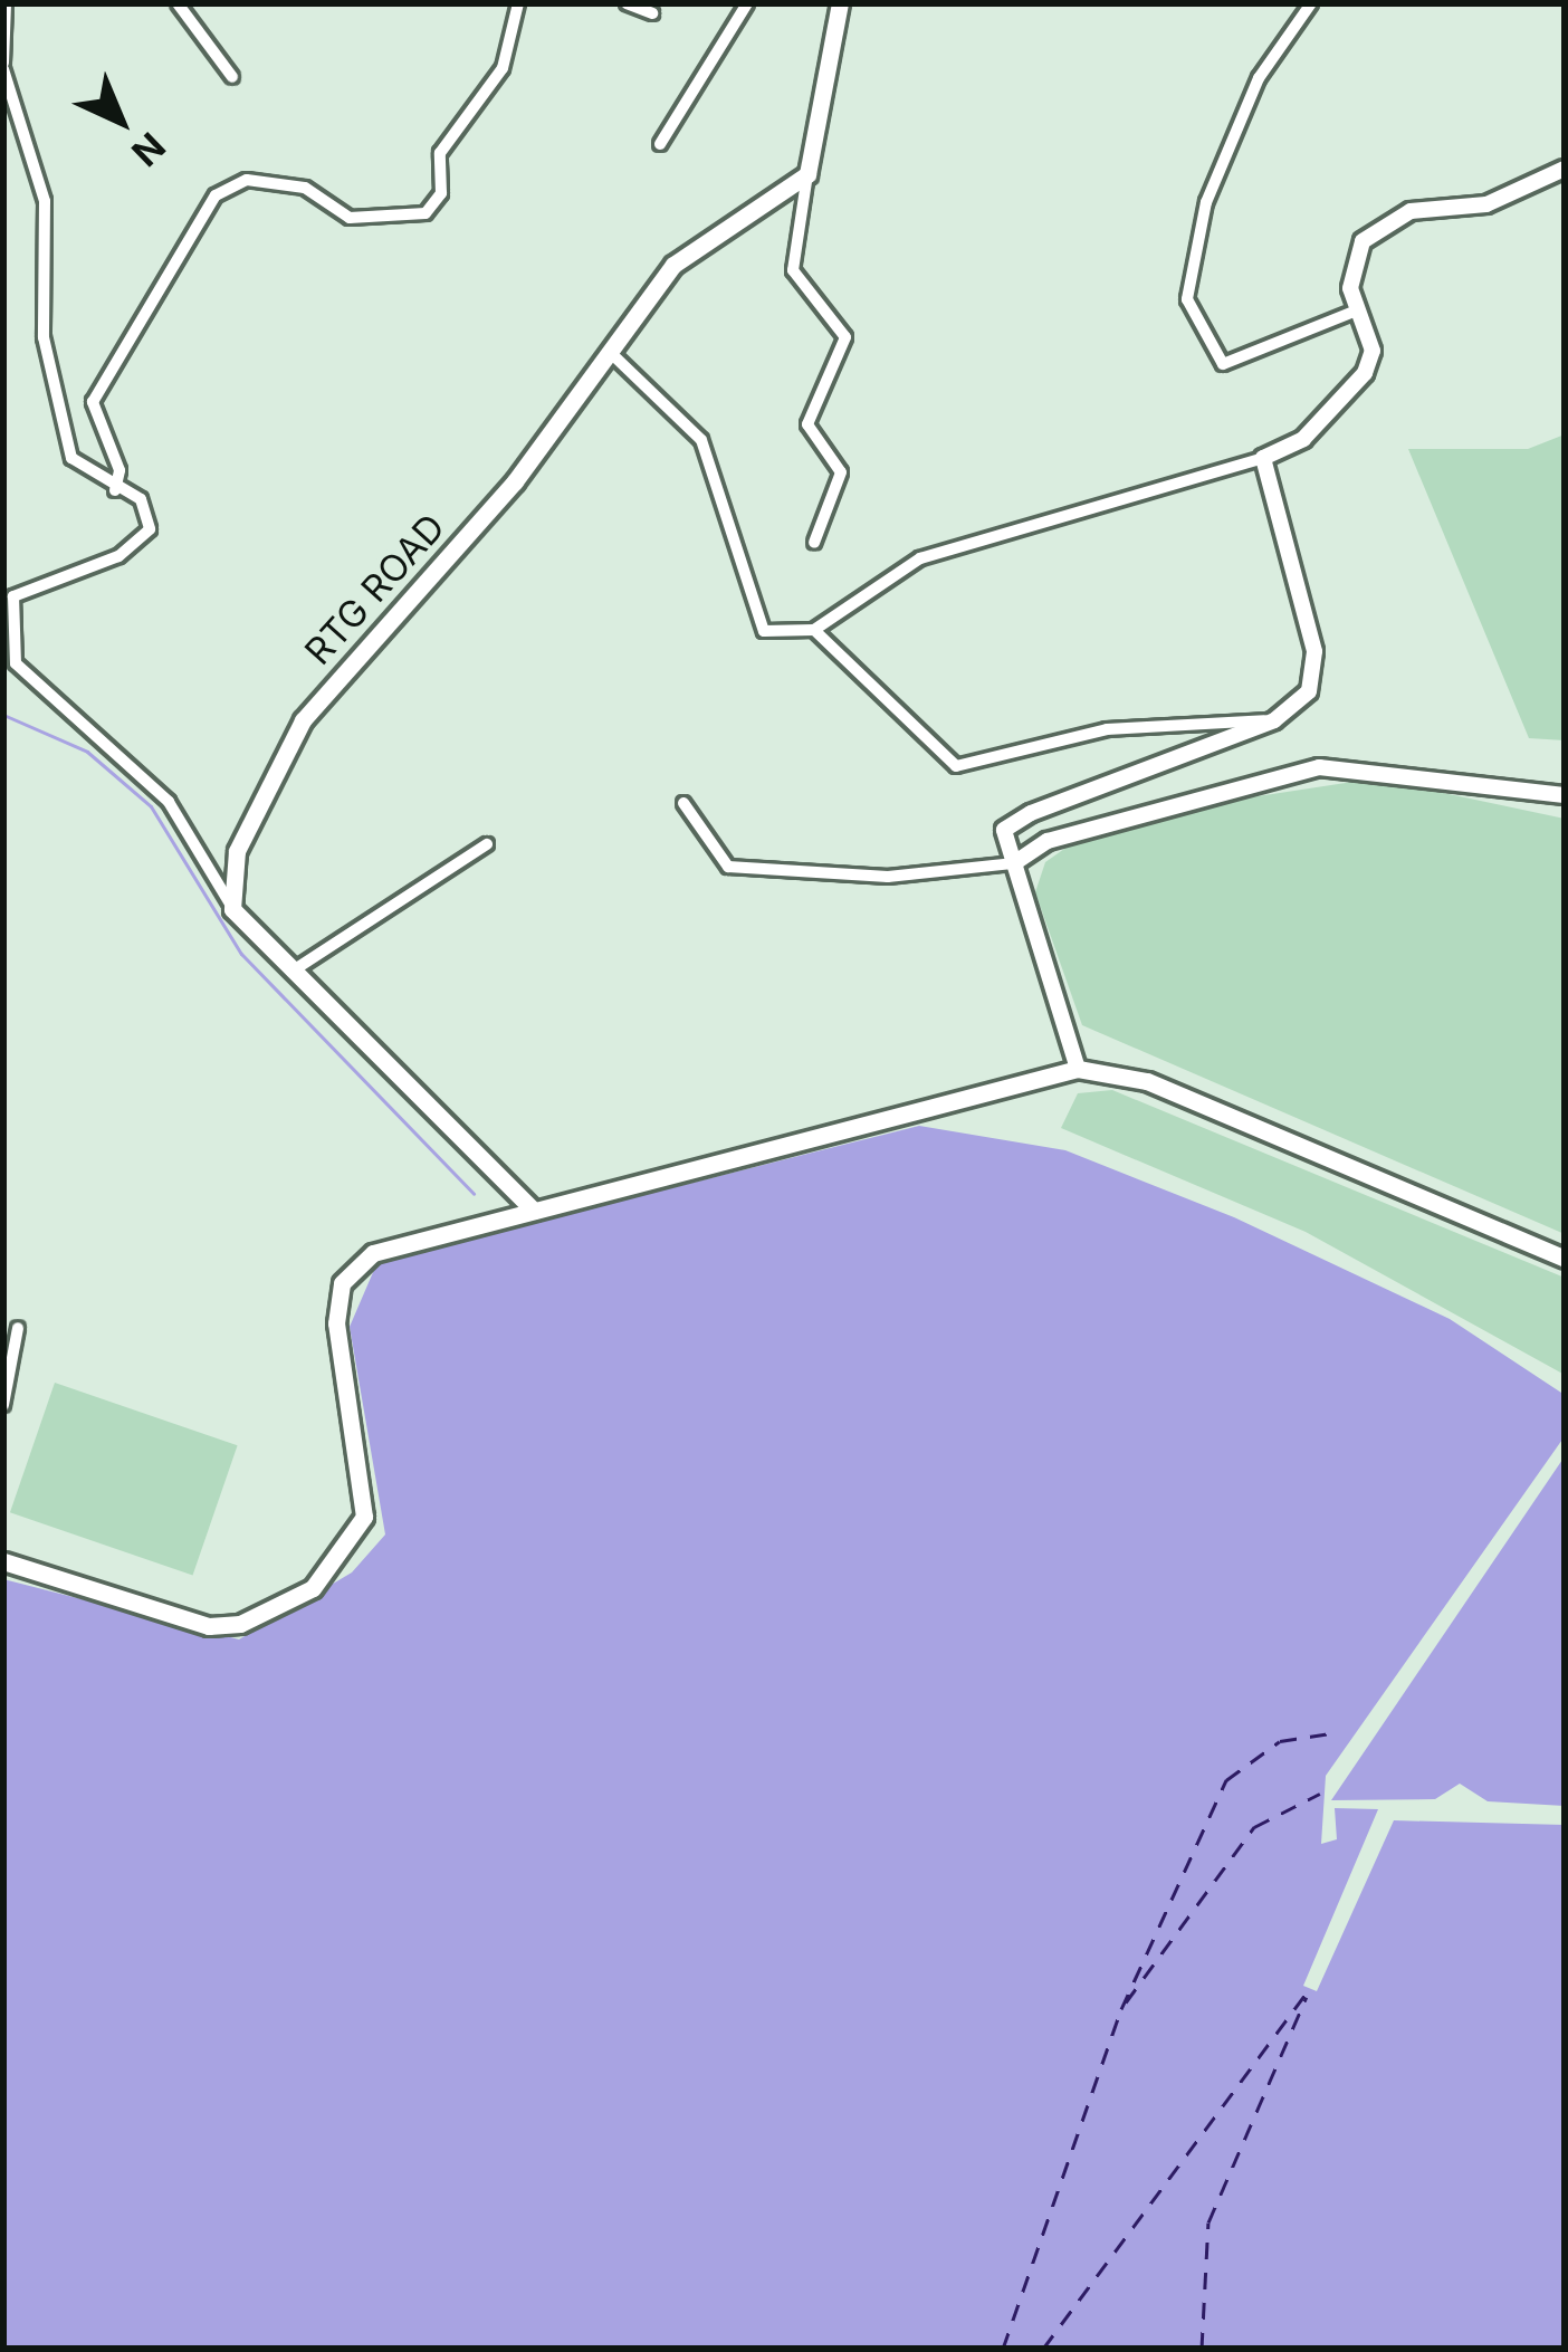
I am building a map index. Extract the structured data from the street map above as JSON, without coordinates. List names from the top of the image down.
{
  "streets": {
    "main road": ["RTG ROAD"]
  },
  "north": "bottom right"
}
